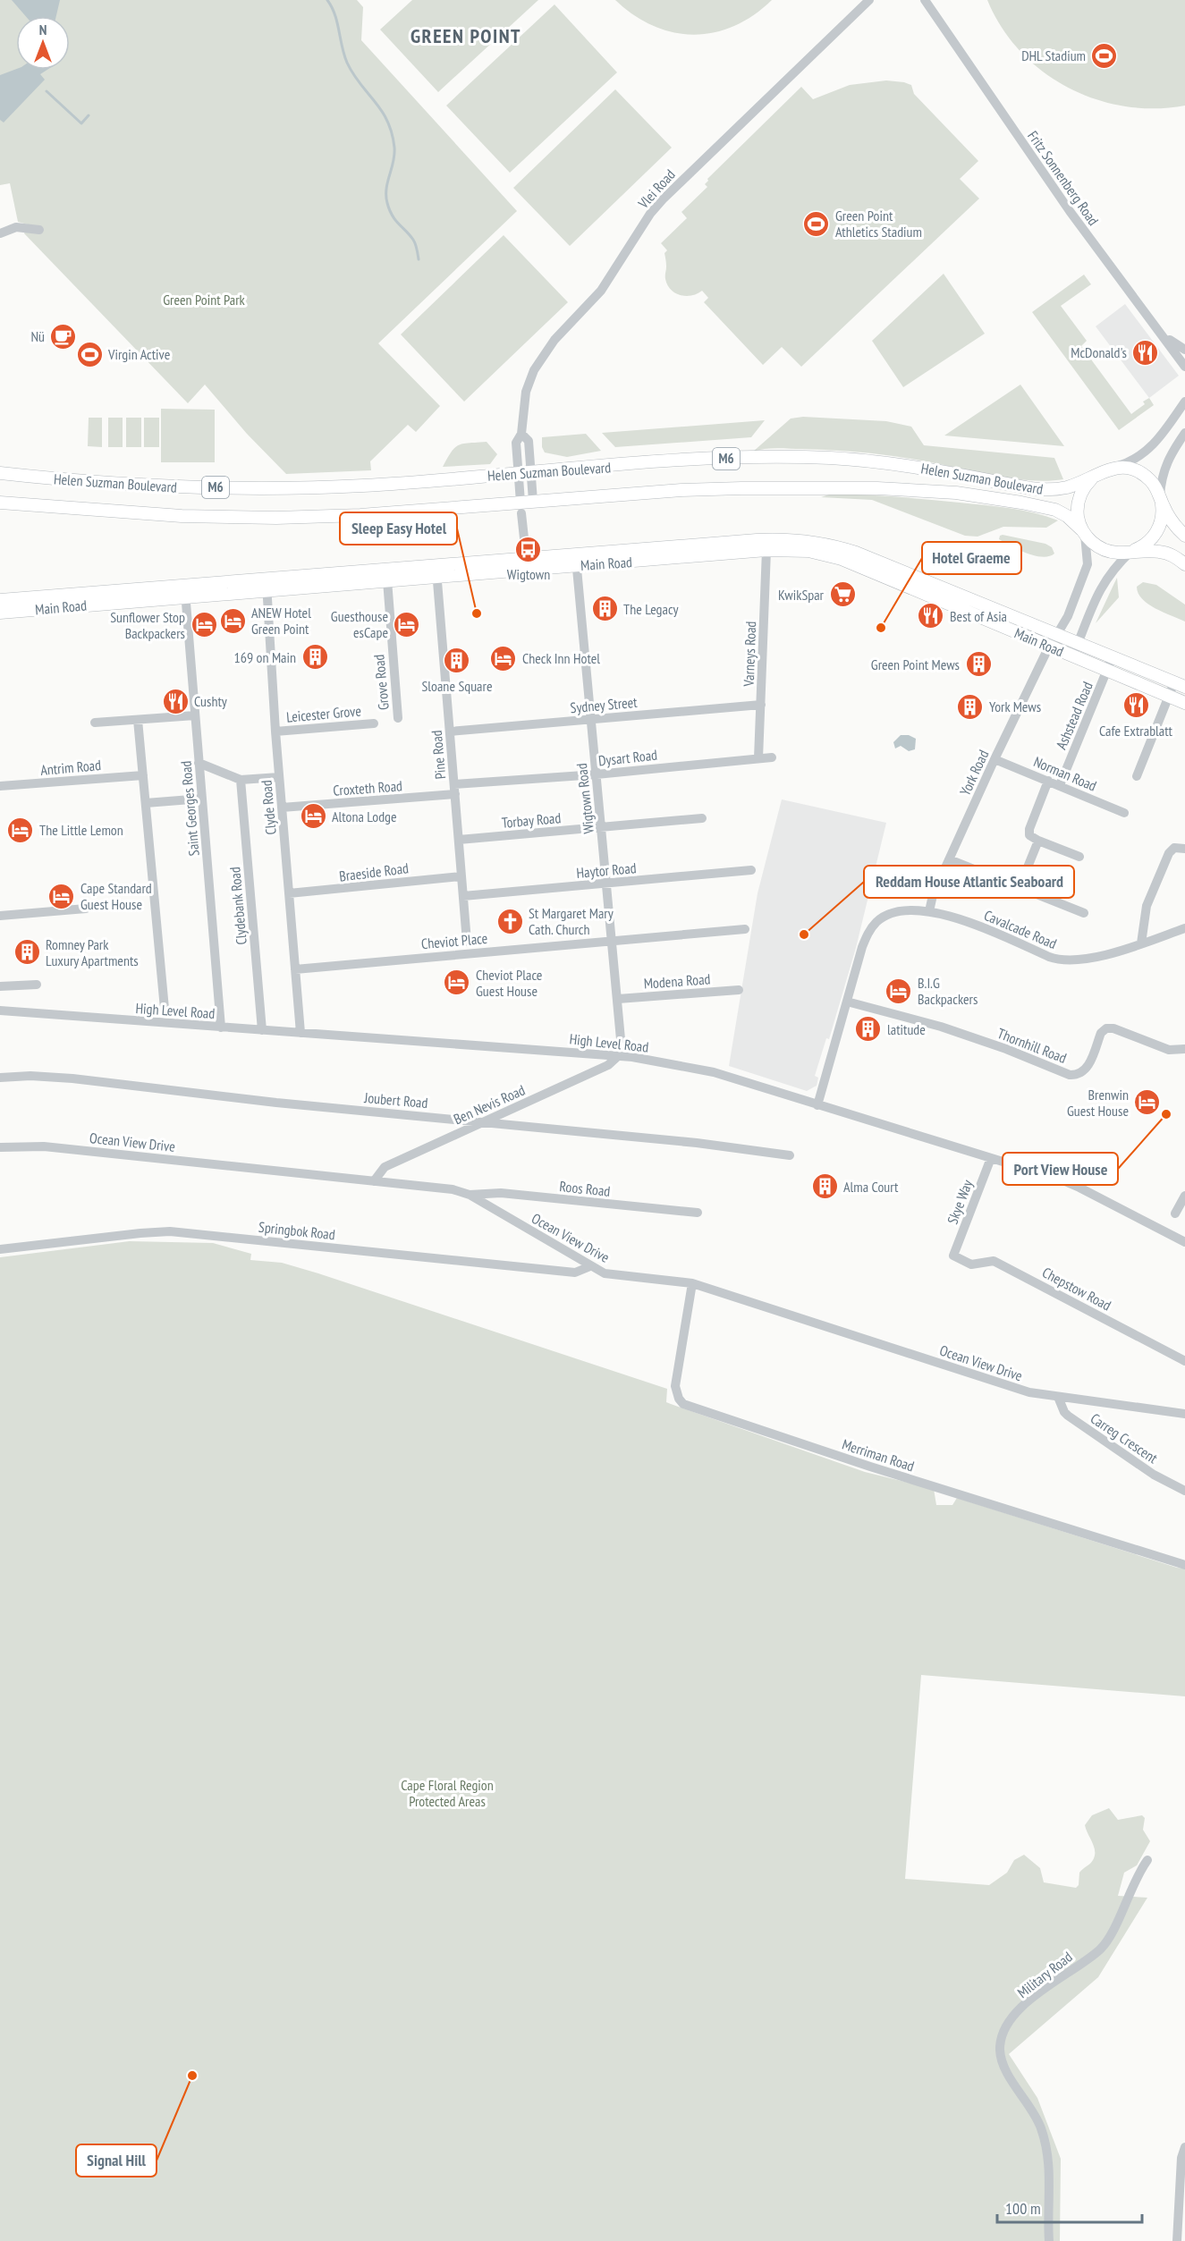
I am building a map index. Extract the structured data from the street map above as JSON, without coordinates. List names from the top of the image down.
{
  "streets": {
    "main road": ["M6", "Helen Suzman Boulevard", "Main Road"],
    "street": [
      "Fritz Sonnenberg Road",
      "Vlei Road",
      "Varneys Road",
      "Grove Road",
      "Sydney Street",
      "Leicester Grove",
      "Ashstead Road",
      "Pine Road",
      "Dysart Road",
      "Antrim Road",
      "York Road",
      "Norman Road",
      "Croxteth Road",
      "Wigtown Road",
      "Clyde Road",
      "Saint Georges Road",
      "Torbay Road",
      "Haytor Road",
      "Braeside Road",
      "Clydebank Road",
      "Cavalcade Road",
      "Cheviot Place",
      "Modena Road",
      "High Level Road",
      "Thornhill Road",
      "Joubert Road",
      "Ben Nevis Road",
      "Ocean View Drive",
      "Roos Road",
      "Skye Way",
      "Springbok Road",
      "Chepstow Road",
      "Carreg Crescent",
      "Merriman Road",
      "Military Road"
    ]
  },
  "crossings": [
    ["Vlei Road", "Helen Suzman Boulevard"],
    ["Helen Suzman Boulevard", "York Road"],
    ["Main Road", "Varneys Road"],
    ["Main Road", "Grove Road"],
    ["Main Road", "Ashstead Road"],
    ["Main Road", "Pine Road"],
    ["Main Road", "York Road"],
    ["Main Road", "Wigtown Road"],
    ["Main Road", "Clyde Road"],
    ["Main Road", "Saint Georges Road"],
    ["Varneys Road", "Sydney Street"],
    ["Varneys Road", "Dysart Road"],
    ["Sydney Street", "Pine Road"],
    ["Sydney Street", "Wigtown Road"],
    ["Leicester Grove", "Clyde Road"],
    ["Ashstead Road", "Norman Road"],
    ["Pine Road", "Dysart Road"],
    ["Pine Road", "Croxteth Road"],
    ["Pine Road", "Torbay Road"],
    ["Pine Road", "Haytor Road"],
    ["Pine Road", "Braeside Road"],
    ["Dysart Road", "Croxteth Road"],
    ["Dysart Road", "Wigtown Road"],
    ["York Road", "Norman Road"],
    ["York Road", "Cavalcade Road"],
    ["Croxteth Road", "Clyde Road"],
    ["Wigtown Road", "Torbay Road"],
    ["Wigtown Road", "Haytor Road"],
    ["Wigtown Road", "Cheviot Place"],
    ["Wigtown Road", "Modena Road"],
    ["Clyde Road", "Braeside Road"],
    ["Clyde Road", "Cheviot Place"],
    ["Clyde Road", "High Level Road"],
    ["Saint Georges Road", "High Level Road"],
    ["Clydebank Road", "High Level Road"],
    ["Cavalcade Road", "High Level Road"],
    ["Cavalcade Road", "Thornhill Road"],
    ["High Level Road", "Ben Nevis Road"],
    ["High Level Road", "Skye Way"],
    ["Joubert Road", "Ben Nevis Road"],
    ["Ben Nevis Road", "Ocean View Drive"],
    ["Ocean View Drive", "Roos Road"],
    ["Ocean View Drive", "Springbok Road"],
    ["Ocean View Drive", "Carreg Crescent"],
    ["Ocean View Drive", "Merriman Road"],
    ["Skye Way", "Chepstow Road"]
  ],
  "districts": ["GREEN POINT"],
  "parks": ["Green Point Park", "Cape Floral Region Protected Areas"],
  "places": {
    "sports": ["DHL Stadium", "Green Point Athletics Stadium", "Virgin Active"],
    "cafe": ["Nü"],
    "restaurant": [
      "McDonald's",
      "Best of Asia",
      "Cushty",
      "Cafe Extrablatt"
    ],
    "bus stop": ["Wigtown"],
    "supermarket": ["KwikSpar"],
    "building": [
      "The Legacy",
      "169 on Main",
      "Sloane Square",
      "Green Point Mews",
      "York Mews",
      "Romney Park Luxury Apartments",
      "latitude",
      "Alma Court"
    ],
    "other": [
      "Sleep Easy Hotel",
      "Hotel Graeme",
      "Reddam House Atlantic Seaboard",
      "Port View House",
      "Signal Hill"
    ],
    "hotel": [
      "ANEW Hotel Green Point",
      "Guesthouse esCape",
      "Sunflower Stop Backpackers",
      "Check Inn Hotel",
      "Altona Lodge",
      "The Little Lemon",
      "Cape Standard Guest House",
      "Cheviot Place Guest House",
      "B.I.G Backpackers",
      "Brenwin Guest House"
    ],
    "church": ["St Margaret Mary Cath. Church"]
  },
  "scale_bar": "100 m",
  "north": "top"
}
